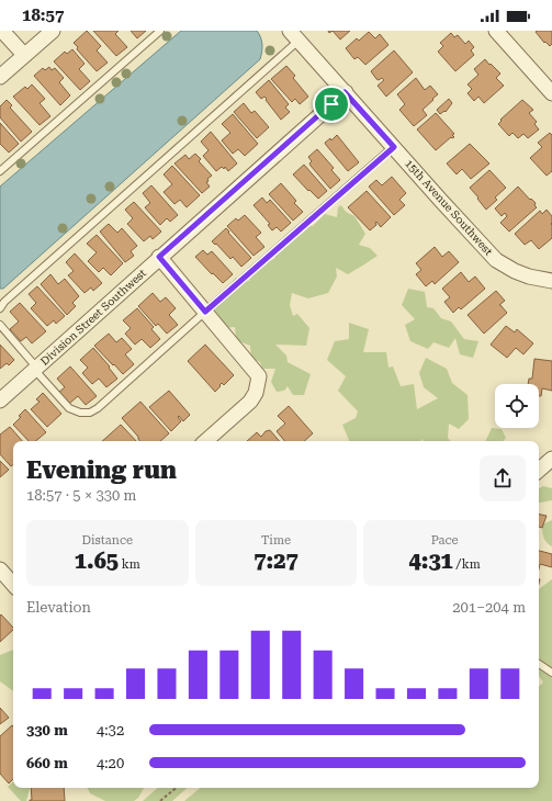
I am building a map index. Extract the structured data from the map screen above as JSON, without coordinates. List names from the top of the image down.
{
  "streets": {
    "street": ["15th Avenue Southwest", "Division Street Southwest"]
  },
  "crossings": [
    ["15th Avenue Southwest", "Division Street Southwest"]
  ],
  "page": {
    "status": "18:57",
    "heading": ["Evening run", "18:57 · 5 × 330 m"],
    "stats": [
      ["Distance", "1.65 km"],
      ["Time", "7:27"],
      ["Pace", "4:31 /km"]
    ],
    "chart": ["Elevation", "201–204 m"],
    "list": [
      {
        "name": "330 m",
        "note": "4:32"
      },
      {
        "name": "660 m",
        "note": "4:20"
      }
    ]
  }
}
